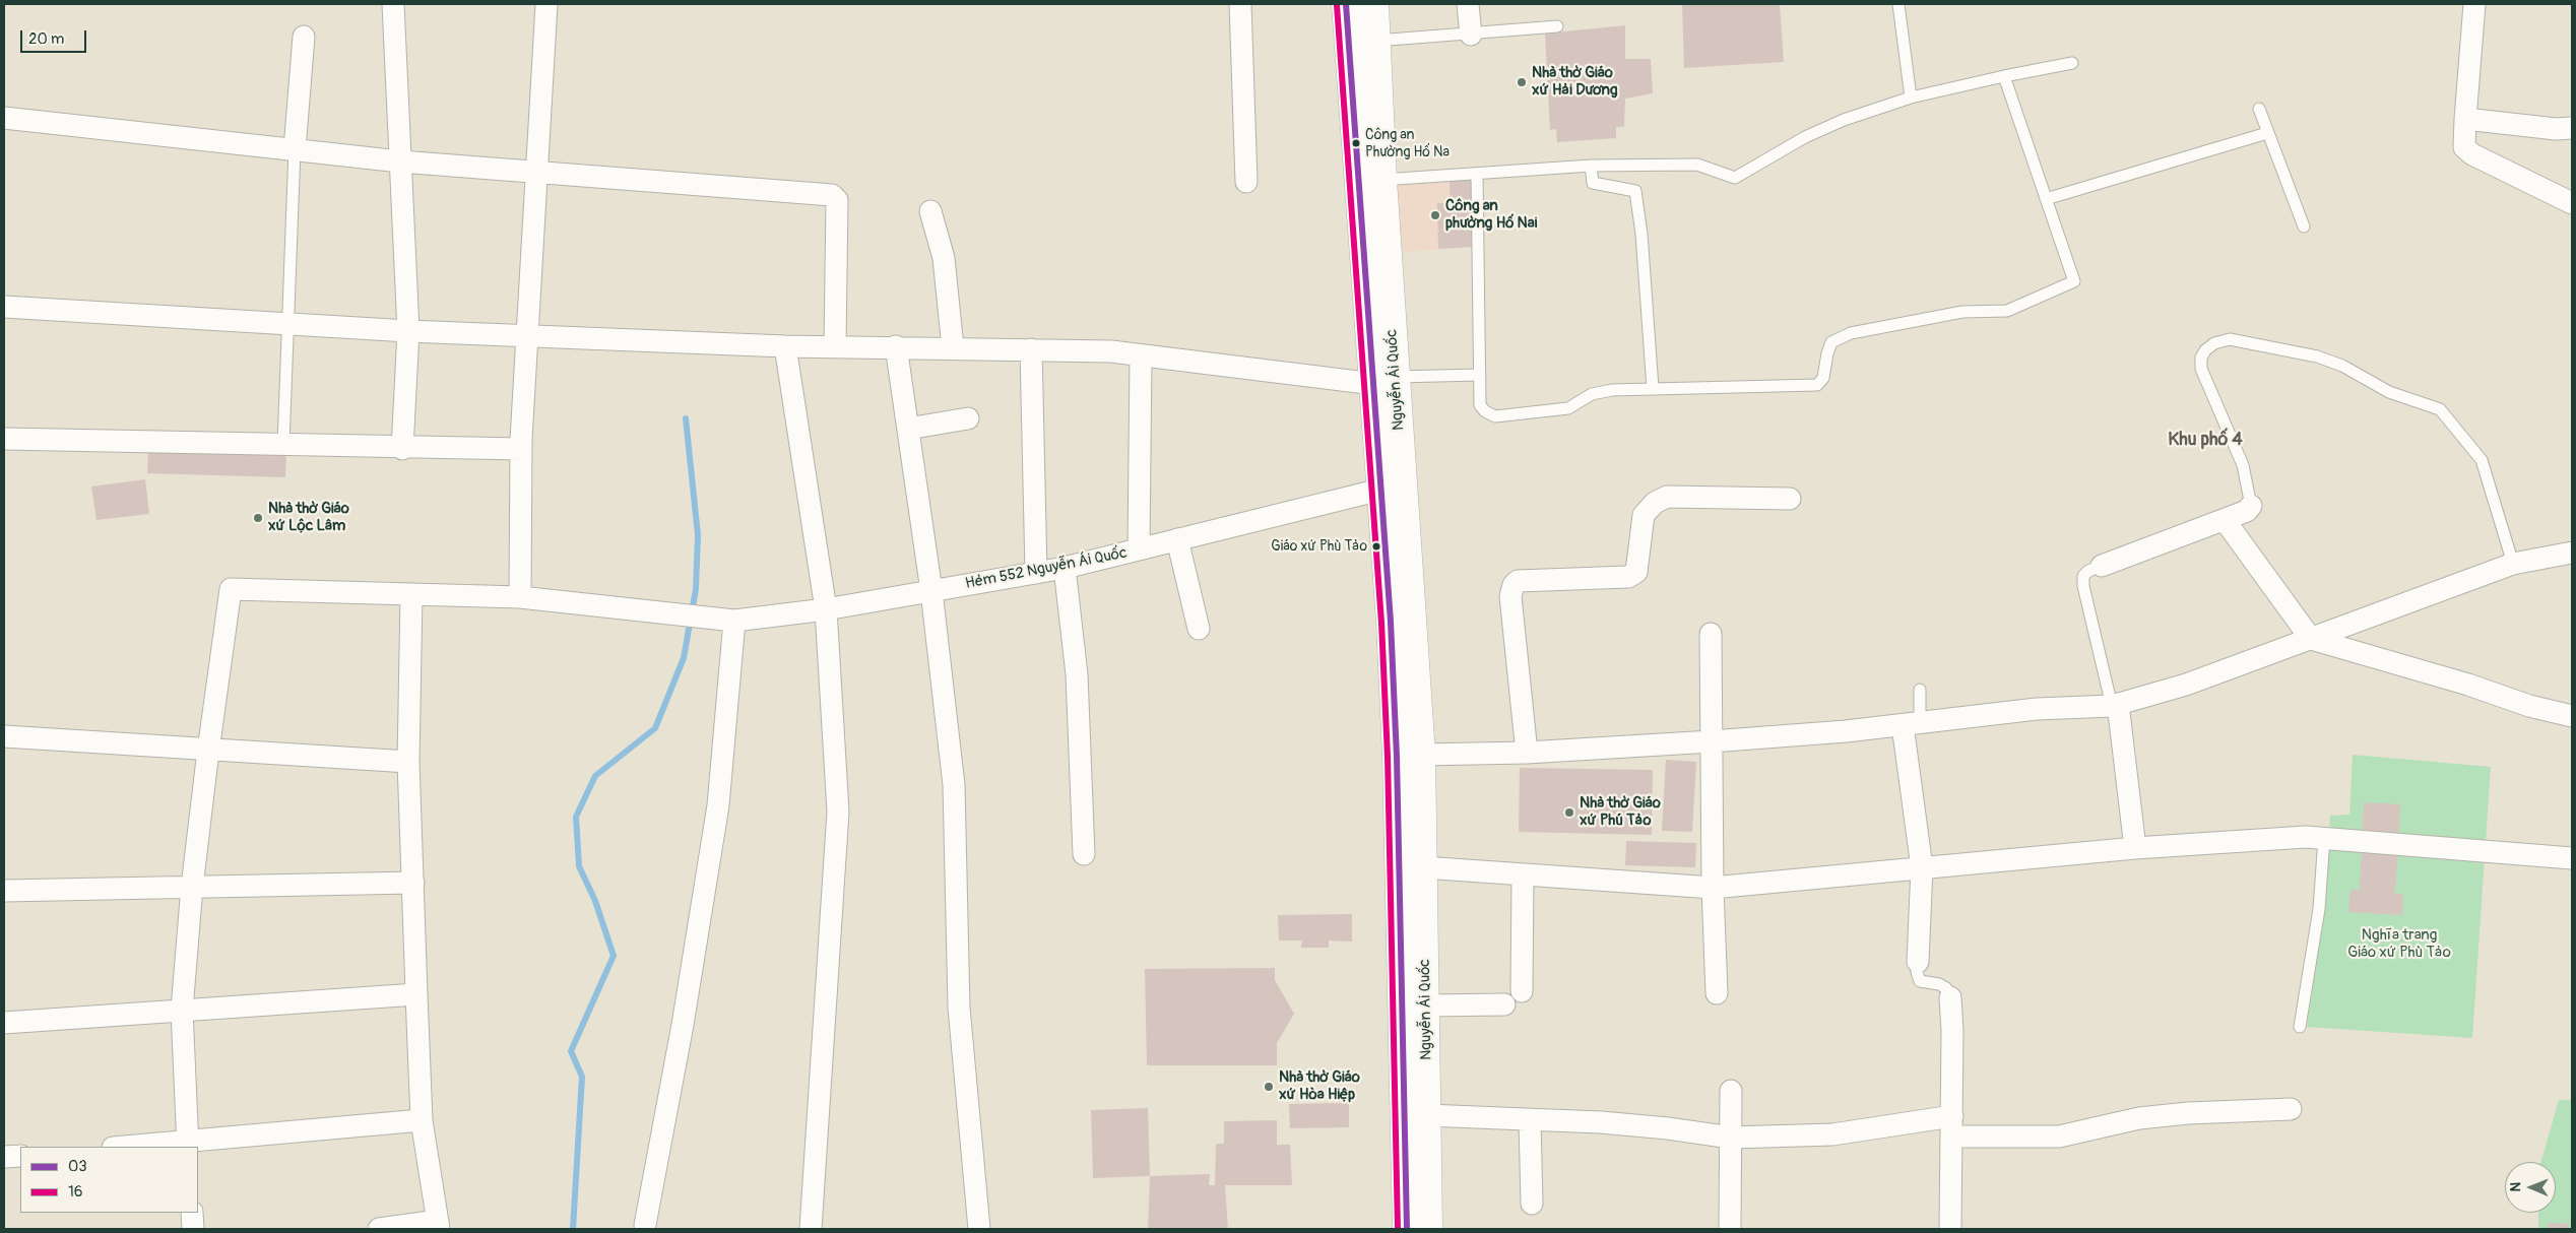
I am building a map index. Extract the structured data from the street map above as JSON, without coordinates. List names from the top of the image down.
{
  "streets": {
    "main road": ["Nguyễn Ái Quốc"],
    "street": ["Hẻm 552 Nguyễn Ái Quốc"]
  },
  "crossings": [
    ["Nguyễn Ái Quốc", "Hẻm 552 Nguyễn Ái Quốc"]
  ],
  "districts": ["Khu phố 4"],
  "parks": ["Nghĩa trang Giáo xứ Phù Tảo"],
  "places": [
    "Nhà thờ Giáo xứ Hải Dương",
    "Công an Phường Hố Na",
    "Công an phường Hố Nai",
    "Nhà thờ Giáo xứ Lộc Lâm",
    "Giáo xứ Phù Tảo",
    "Nhà thờ Giáo xứ Phú Tảo",
    "Nhà thờ Giáo xứ Hòa Hiệp"
  ],
  "lines": ["transit line 03", "transit line 16"],
  "legend": ["03", "16"],
  "scale_bar": "20 m",
  "north": "left"
}
